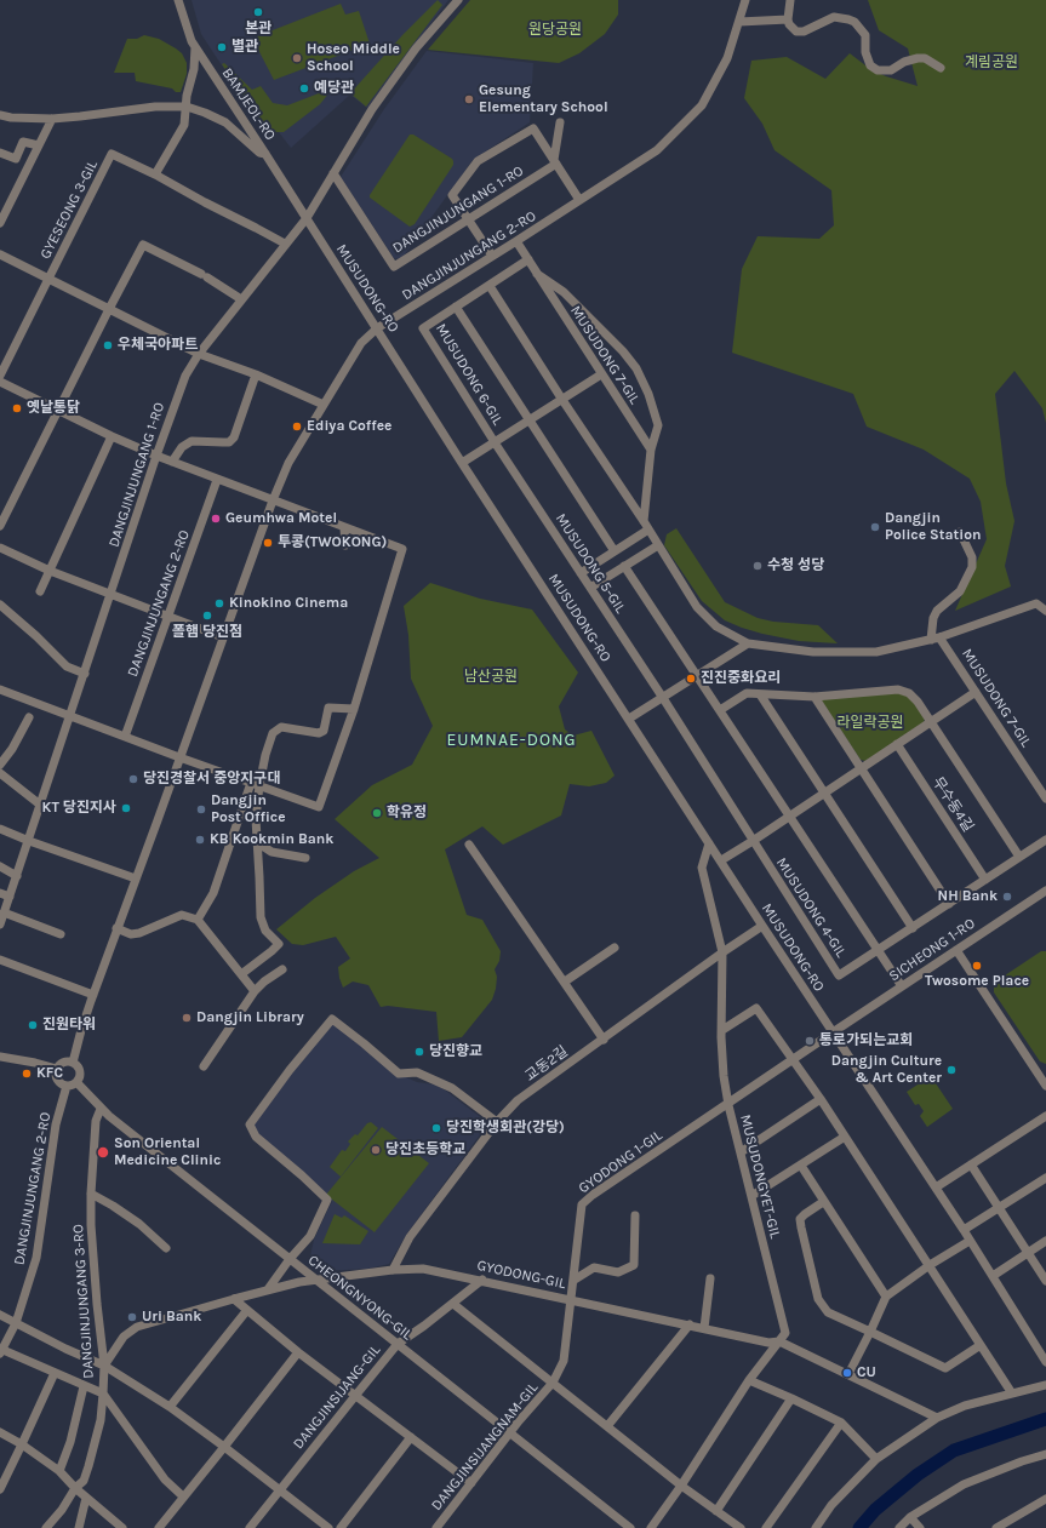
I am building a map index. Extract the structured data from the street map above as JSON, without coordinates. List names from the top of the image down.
{
  "streets": {
    "street": [
      "BAMJEOL-RO",
      "GYESEONG 3-GIL",
      "DANGJINJUNGANG 1-RO",
      "DANGJINJUNGANG 2-RO",
      "MUSUDONG-RO",
      "MUSUDONG 7-GIL",
      "MUSUDONG 6-GIL",
      "MUSUDONG 5-GIL",
      "무수동4길",
      "MUSUDONG 4-GIL",
      "SICHEONG 1-RO",
      "교동2길",
      "GYODONG 1-GIL",
      "MUSUDONGYET-GIL",
      "GYODONG-GIL",
      "CHEONGNYONG-GIL",
      "DANGJINJUNGANG 3-RO",
      "DANGJINSIJANG-GIL",
      "DANGJINSIJANGNAM-GIL"
    ]
  },
  "crossings": [
    ["BAMJEOL-RO", "DANGJINJUNGANG 1-RO"],
    ["BAMJEOL-RO", "MUSUDONG-RO"],
    ["GYESEONG 3-GIL", "DANGJINJUNGANG 1-RO"],
    ["DANGJINJUNGANG 1-RO", "MUSUDONG-RO"],
    ["DANGJINJUNGANG 2-RO", "MUSUDONG-RO"],
    ["DANGJINJUNGANG 2-RO", "MUSUDONG 7-GIL"],
    ["DANGJINJUNGANG 2-RO", "CHEONGNYONG-GIL"],
    ["DANGJINJUNGANG 2-RO", "DANGJINJUNGANG 3-RO"],
    ["MUSUDONG-RO", "MUSUDONG 6-GIL"],
    ["MUSUDONG-RO", "SICHEONG 1-RO"],
    ["MUSUDONG-RO", "교동2길"],
    ["MUSUDONG-RO", "MUSUDONGYET-GIL"],
    ["MUSUDONG 7-GIL", "MUSUDONG 6-GIL"],
    ["MUSUDONG 6-GIL", "MUSUDONG 5-GIL"],
    ["MUSUDONG 5-GIL", "MUSUDONG 4-GIL"],
    ["무수동4길", "MUSUDONG 4-GIL"],
    ["교동2길", "MUSUDONGYET-GIL"],
    ["교동2길", "GYODONG-GIL"],
    ["GYODONG 1-GIL", "MUSUDONGYET-GIL"],
    ["GYODONG 1-GIL", "GYODONG-GIL"],
    ["GYODONG 1-GIL", "DANGJINSIJANGNAM-GIL"],
    ["MUSUDONGYET-GIL", "GYODONG-GIL"],
    ["GYODONG-GIL", "CHEONGNYONG-GIL"],
    ["GYODONG-GIL", "DANGJINJUNGANG 3-RO"],
    ["GYODONG-GIL", "DANGJINSIJANG-GIL"],
    ["GYODONG-GIL", "DANGJINSIJANGNAM-GIL"],
    ["CHEONGNYONG-GIL", "DANGJINJUNGANG 3-RO"],
    ["CHEONGNYONG-GIL", "DANGJINSIJANG-GIL"],
    ["CHEONGNYONG-GIL", "DANGJINSIJANGNAM-GIL"],
    ["DANGJINSIJANG-GIL", "DANGJINSIJANGNAM-GIL"]
  ],
  "districts": ["EUMNAE-DONG"],
  "parks": [
    "원당공원",
    "계림공원",
    "남산공원",
    "라일락공원"
  ],
  "places": [
    "본관",
    "별관",
    "Hoseo Middle School",
    "예당관",
    "Gesung Elementary School",
    "우체국아파트",
    "옛날통닭",
    "Ediya Coffee",
    "Geumhwa Motel",
    "Dangjin Police Station",
    "투콩(TWOKONG)",
    "수청 성당",
    "Kinokino Cinema",
    "폴햄 당진점",
    "진진중화요리",
    "당진경찰서 중앙지구대",
    "KT 당진지사",
    "Dangjin Post Office",
    "학유정",
    "KB Kookmin Bank",
    "NH Bank",
    "Twosome Place",
    "Dangjin Library",
    "진원타워",
    "통로가되는교회",
    "당진향교",
    "Dangjin Culture & Art Center",
    "KFC",
    "당진학생회관(강당)",
    "당진초등학교",
    "Son Oriental Medicine Clinic",
    "Uri Bank",
    "CU"
  ]
}
